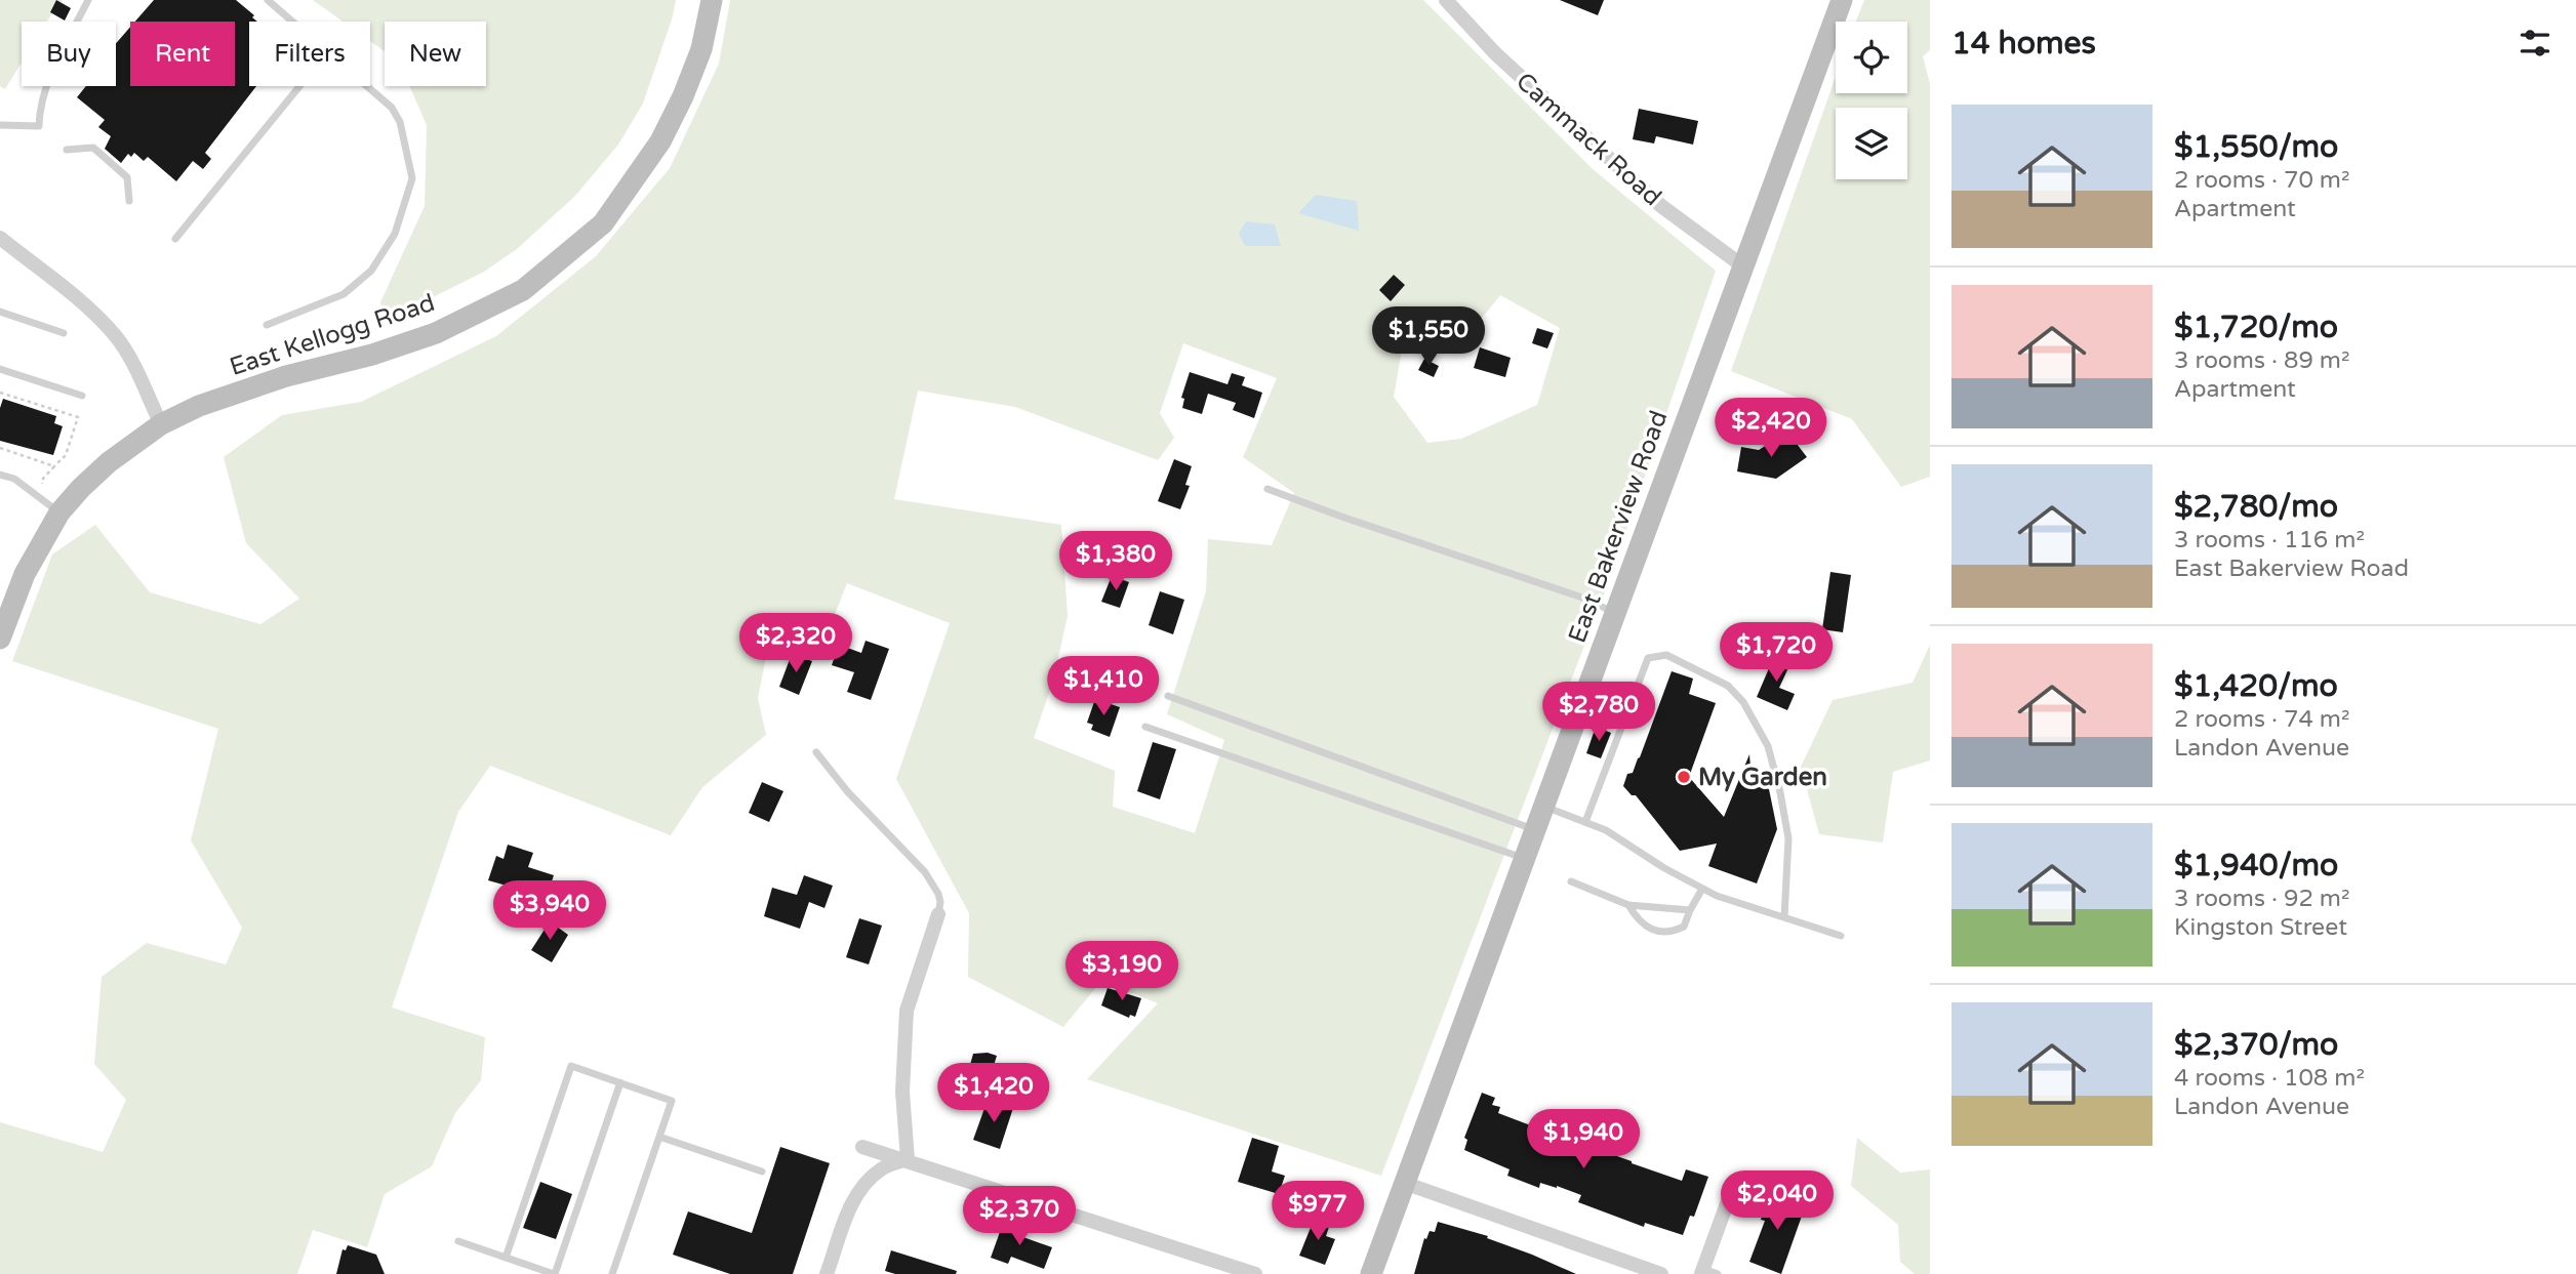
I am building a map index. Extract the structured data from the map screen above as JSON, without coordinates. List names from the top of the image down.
{
  "streets": {
    "main road": ["East Kellogg Road", "East Bakerview Road"],
    "street": ["Cammack Road"]
  },
  "crossings": [
    ["Cammack Road", "East Bakerview Road"]
  ],
  "places": ["My Garden"],
  "page": {
    "heading": "14 homes",
    "chip": [
      "Buy",
      "Rent",
      "Filters",
      "New"
    ],
    "list": [
      {
        "name": "$1,550/mo",
        "note": "2 rooms · 70 m² · Apartment"
      },
      {
        "name": "$1,720/mo",
        "note": "3 rooms · 89 m² · Apartment"
      },
      {
        "name": "$2,780/mo",
        "note": "3 rooms · 116 m² · East Bakerview Road"
      },
      {
        "name": "$1,420/mo",
        "note": "2 rooms · 74 m² · Landon Avenue"
      },
      {
        "name": "$1,940/mo",
        "note": "3 rooms · 92 m² · Kingston Street"
      },
      {
        "name": "$2,370/mo",
        "note": "4 rooms · 108 m² · Landon Avenue"
      }
    ],
    "price": [
      "$1,550",
      "$2,420",
      "$1,380",
      "$2,320",
      "$1,720",
      "$1,410",
      "$2,780",
      "$3,940",
      "$3,190",
      "$1,420",
      "$1,940",
      "$2,040",
      "$977",
      "$2,370"
    ]
  }
}
